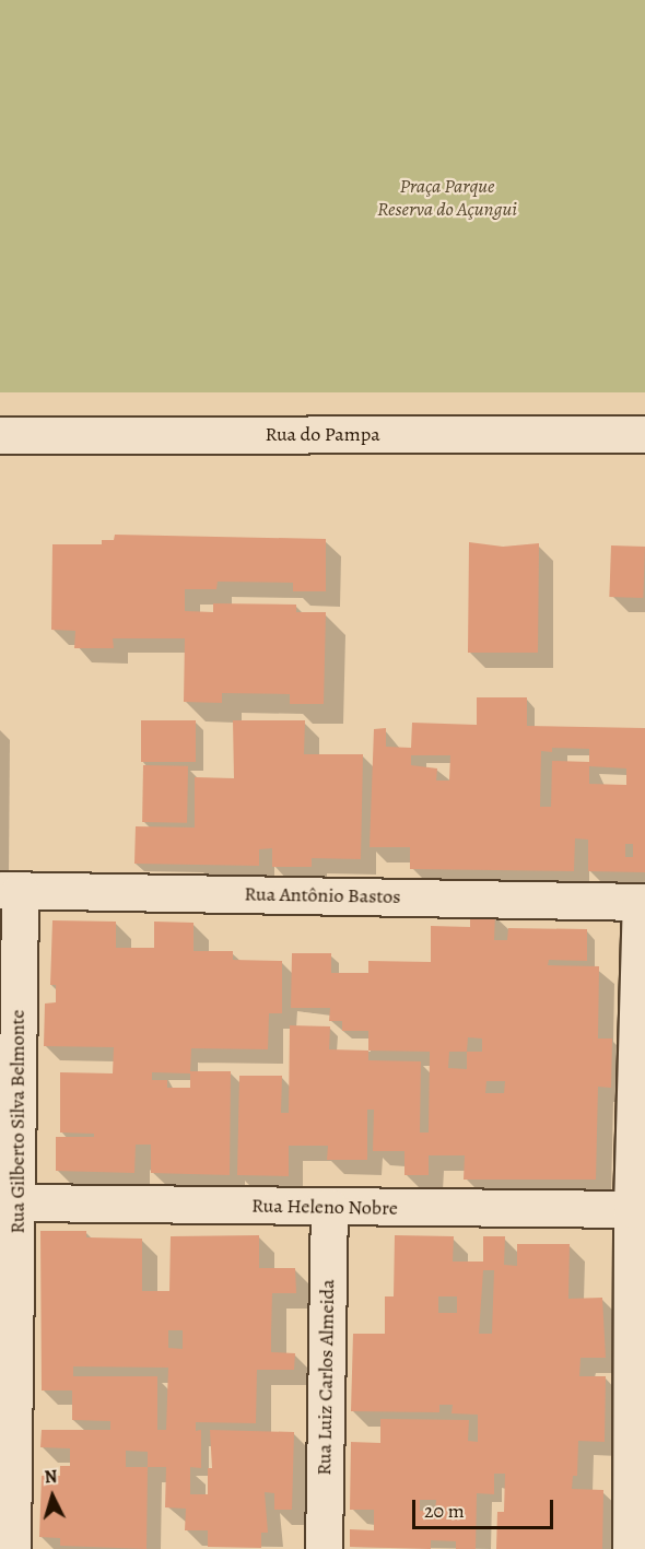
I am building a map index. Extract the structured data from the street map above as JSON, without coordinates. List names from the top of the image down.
{
  "streets": {
    "street": [
      "Rua do Pampa",
      "Rua Antônio Bastos",
      "Rua Gilberto Silva Belmonte",
      "Rua Heleno Nobre",
      "Rua Luiz Carlos Almeida"
    ]
  },
  "crossings": [
    ["Rua Antônio Bastos", "Rua Gilberto Silva Belmonte"],
    ["Rua Gilberto Silva Belmonte", "Rua Heleno Nobre"],
    ["Rua Heleno Nobre", "Rua Luiz Carlos Almeida"]
  ],
  "parks": ["Praça Parque Reserva do Açungui"],
  "scale_bar": "20 m",
  "north": "top"
}
